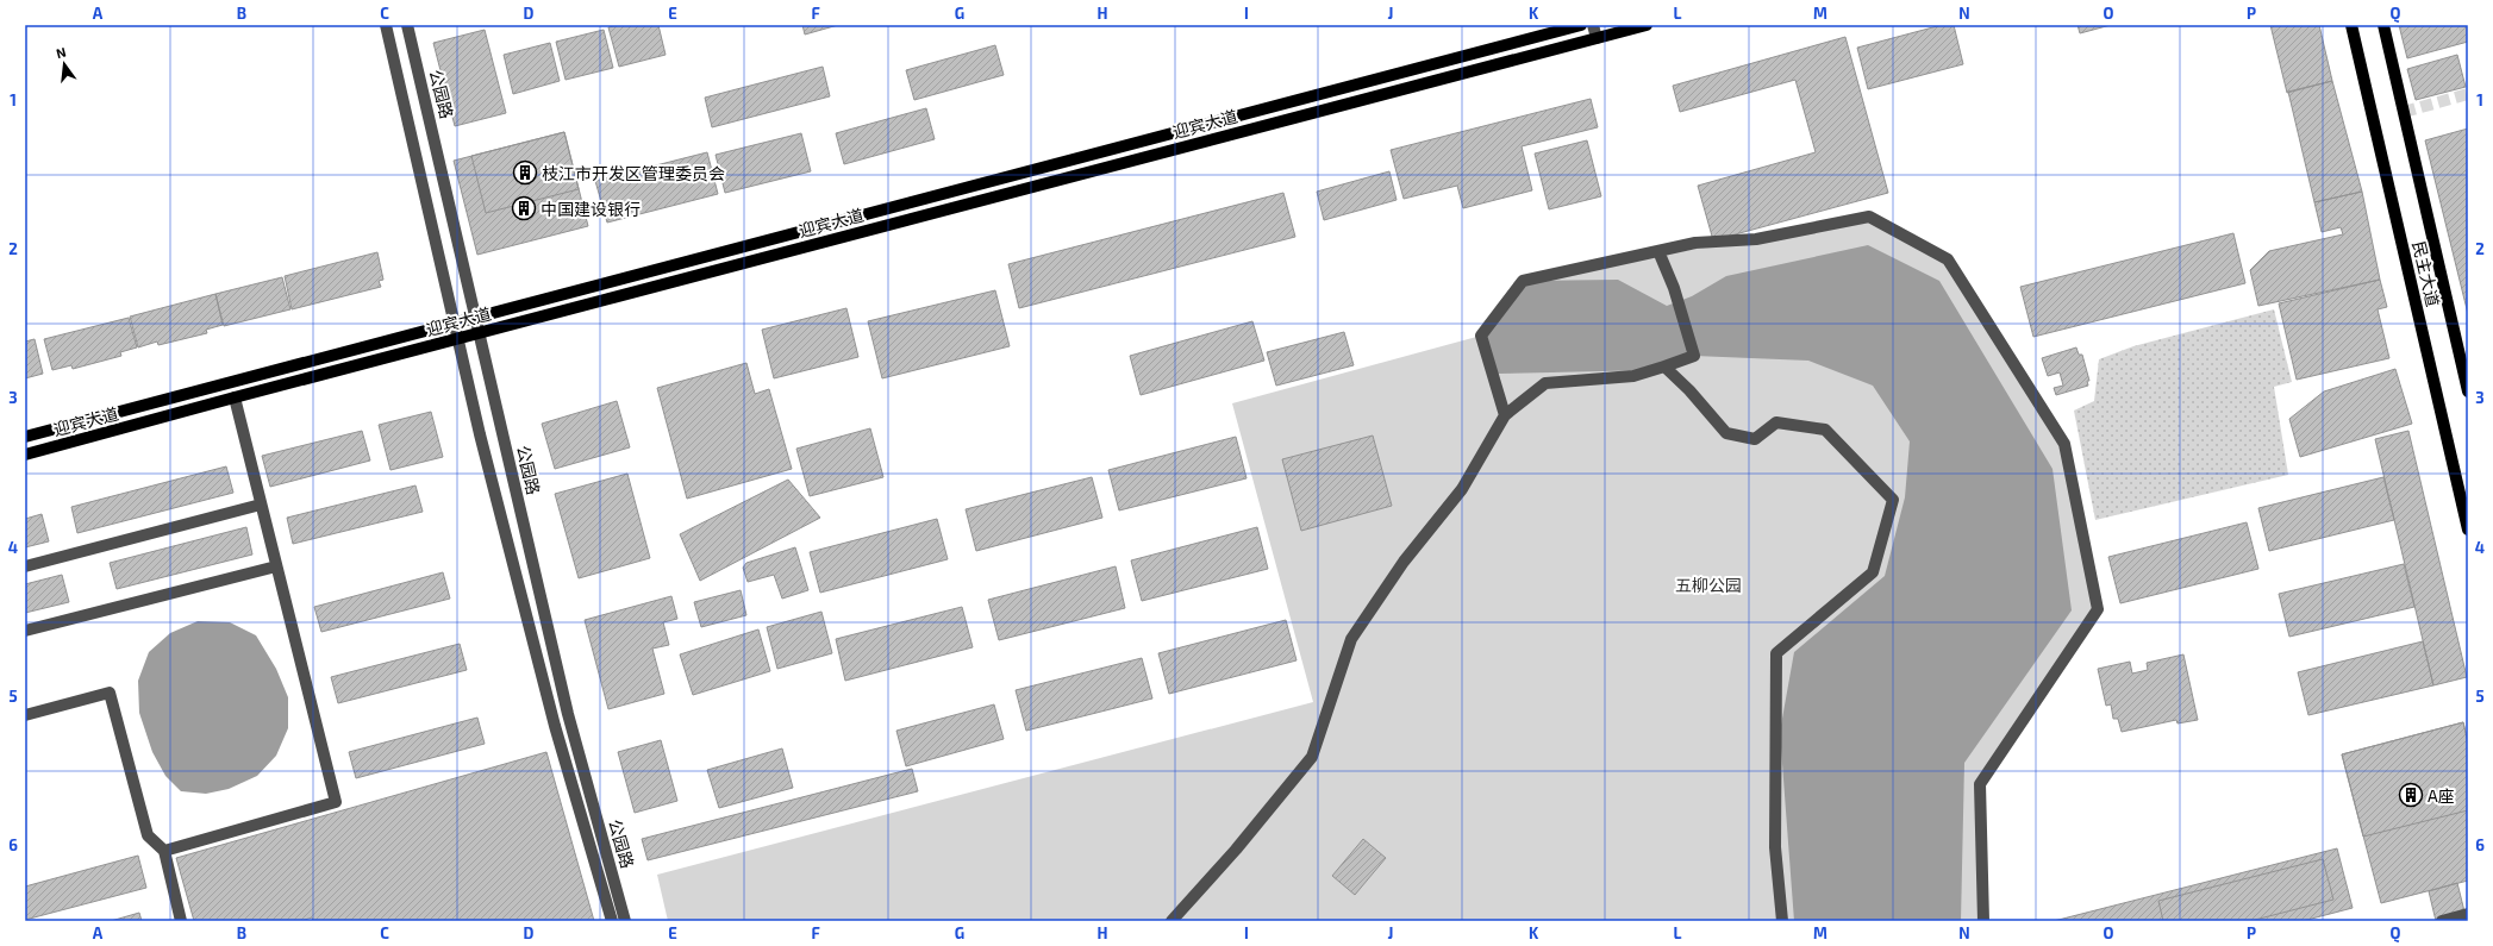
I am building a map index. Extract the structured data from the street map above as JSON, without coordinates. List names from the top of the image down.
{
  "streets": {
    "main road": ["迎宾大道", "民主大道"],
    "street": ["公园路"]
  },
  "crossings": [
    ["公园路", "迎宾大道"]
  ],
  "parks": ["五柳公园"],
  "places": {
    "building": ["枝江市开发区管理委员会", "中国建设银行", "A座"]
  },
  "north": "top",
  "grid": {
    "columns": [
      "A",
      "B",
      "C",
      "D",
      "E",
      "F",
      "G",
      "H",
      "I",
      "J",
      "K",
      "L",
      "M",
      "N",
      "O",
      "P",
      "Q"
    ],
    "rows": [
      "1",
      "2",
      "3",
      "4",
      "5",
      "6"
    ]
  }
}
